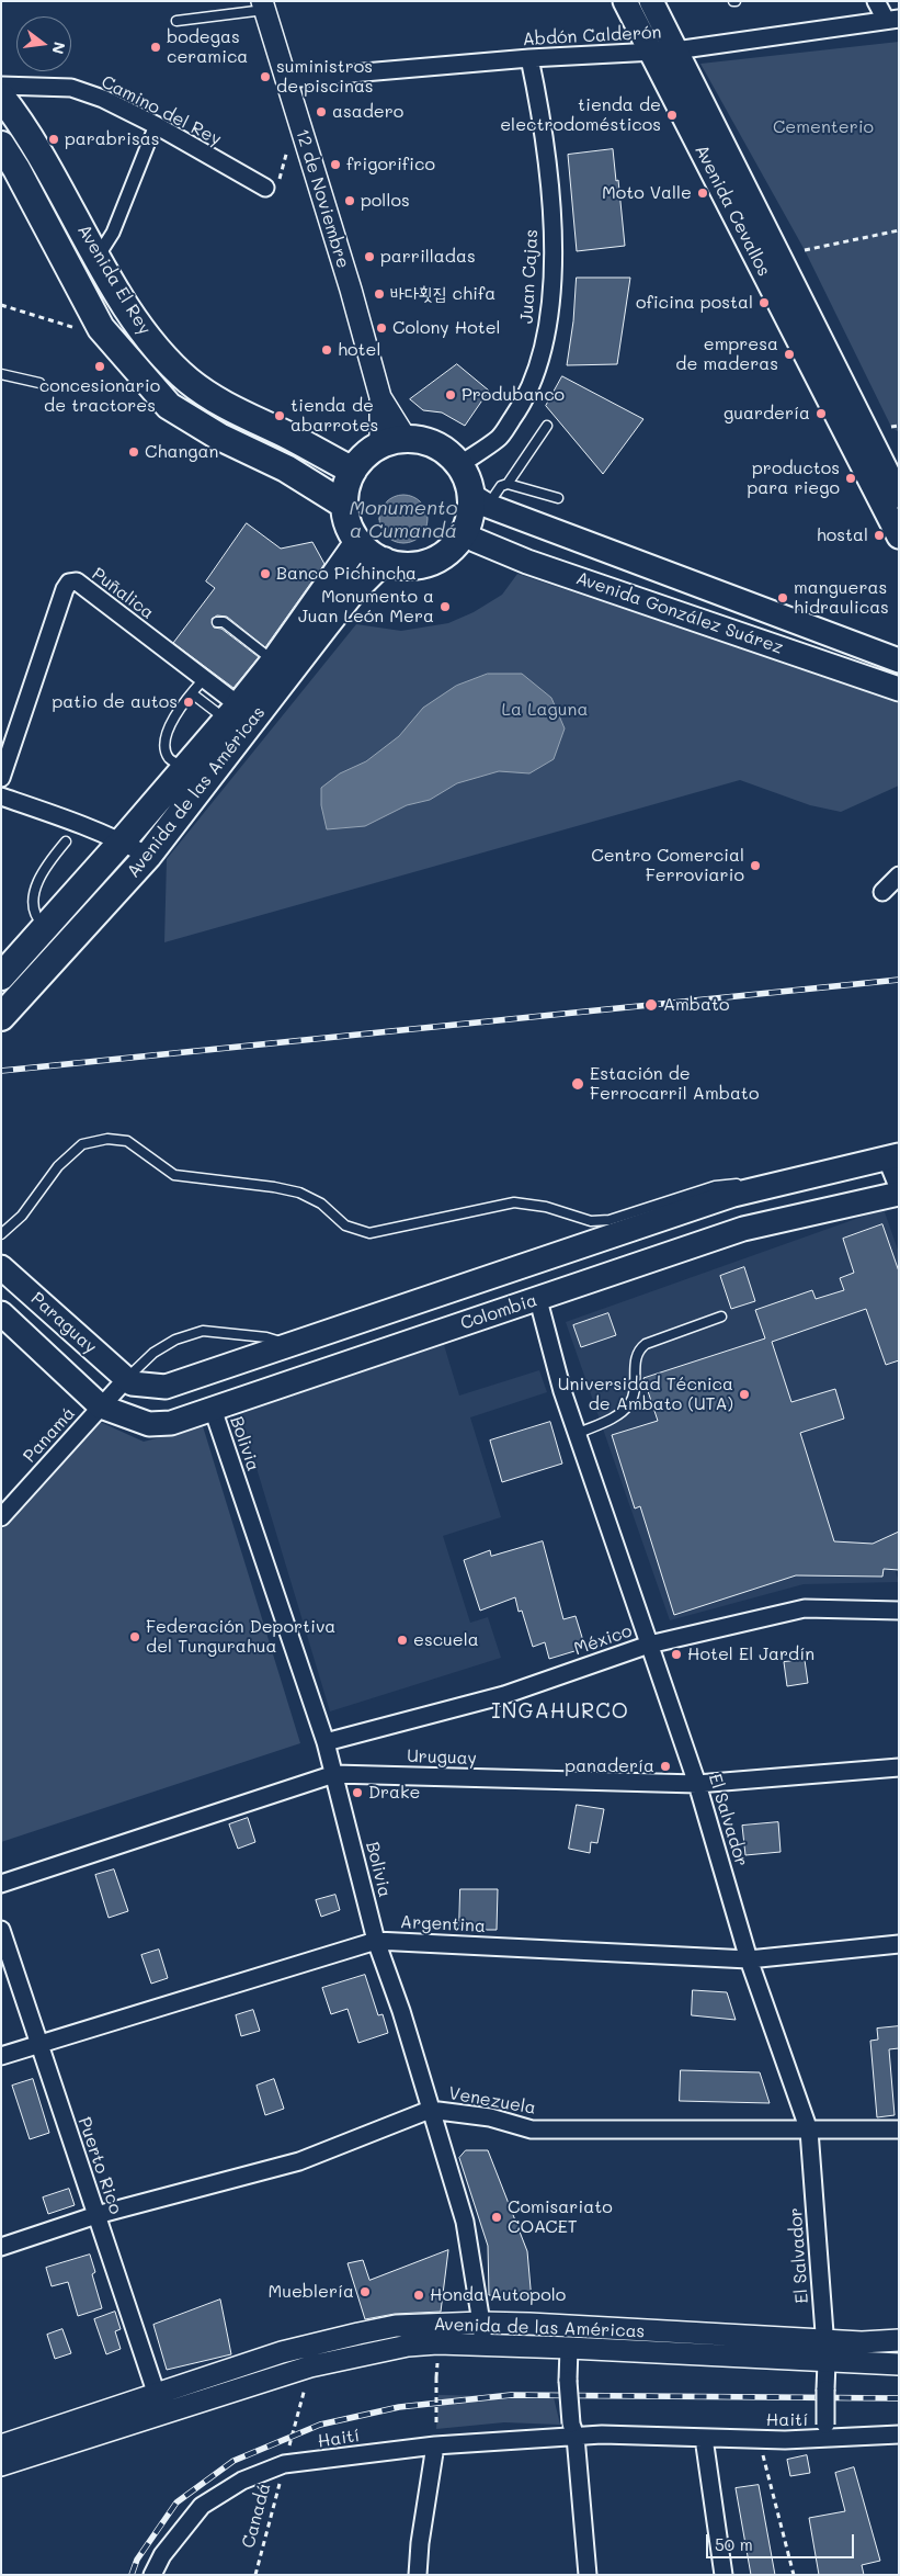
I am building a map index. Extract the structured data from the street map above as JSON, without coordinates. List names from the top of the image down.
{
  "streets": {
    "main road": [
      "Avenida Cevallos",
      "Avenida El Rey",
      "Avenida González Suárez",
      "Avenida de las Américas",
      "Colombia",
      "Paraguay"
    ],
    "street": [
      "Abdón Calderón",
      "Camino del Rey",
      "12 de Noviembre",
      "Juan Cajas",
      "Puñalica",
      "Panamá",
      "Bolivia",
      "México",
      "Uruguay",
      "El Salvador",
      "Argentina",
      "Venezuela",
      "Puerto Rico",
      "Haití"
    ],
    "path": ["Canadá"]
  },
  "crossings": [
    ["Abdón Calderón", "12 de Noviembre"],
    ["Abdón Calderón", "Avenida Cevallos"],
    ["Abdón Calderón", "Juan Cajas"],
    ["12 de Noviembre", "Juan Cajas"],
    ["12 de Noviembre", "Avenida El Rey"],
    ["12 de Noviembre", "Avenida González Suárez"],
    ["12 de Noviembre", "Avenida de las Américas"],
    ["Juan Cajas", "Avenida El Rey"],
    ["Juan Cajas", "Avenida González Suárez"],
    ["Juan Cajas", "Avenida de las Américas"],
    ["Avenida El Rey", "Avenida González Suárez"],
    ["Avenida El Rey", "Avenida de las Américas"],
    ["Puñalica", "Avenida de las Américas"],
    ["Avenida González Suárez", "Avenida de las Américas"],
    ["Avenida de las Américas", "Bolivia"],
    ["Avenida de las Américas", "El Salvador"],
    ["Avenida de las Américas", "Puerto Rico"],
    ["Colombia", "Paraguay"],
    ["Colombia", "Panamá"],
    ["Colombia", "Bolivia"],
    ["Colombia", "El Salvador"],
    ["Paraguay", "Panamá"],
    ["Bolivia", "México"],
    ["Bolivia", "Uruguay"],
    ["Bolivia", "Argentina"],
    ["Bolivia", "Venezuela"],
    ["México", "El Salvador"],
    ["Uruguay", "El Salvador"],
    ["El Salvador", "Argentina"],
    ["El Salvador", "Venezuela"],
    ["El Salvador", "Haití"],
    ["Argentina", "Puerto Rico"],
    ["Venezuela", "Puerto Rico"],
    ["Haití", "Canadá"]
  ],
  "districts": ["INGAHURCO"],
  "water": ["Monumento a Cumandá"],
  "parks": ["Cementerio", "La Laguna"],
  "places": [
    "bodegas ceramica",
    "suministros de piscinas",
    "asadero",
    "tienda de electrodomésticos",
    "parabrisas",
    "frigorifico",
    "Moto Valle",
    "pollos",
    "parrilladas",
    "바다횟집 chifa",
    "oficina postal",
    "Colony Hotel",
    "hotel",
    "empresa de maderas",
    "concesionario de tractores",
    "Produbanco",
    "guardería",
    "tienda de abarrotes",
    "Changan",
    "productos para riego",
    "hostal",
    "Banco Pichincha",
    "mangueras hidraulicas",
    "Monumento a Juan León Mera",
    "patio de autos",
    "Centro Comercial Ferroviario",
    "Ambato",
    "Estación de Ferrocarril Ambato",
    "Universidad Técnica de Ambato (UTA)",
    "Federación Deportiva del Tungurahua",
    "escuela",
    "Hotel El Jardín",
    "panadería",
    "Drake",
    "Comisariato COACET",
    "Mueblería",
    "Honda Autopolo"
  ],
  "scale_bar": "50 m",
  "north": "right"
}
